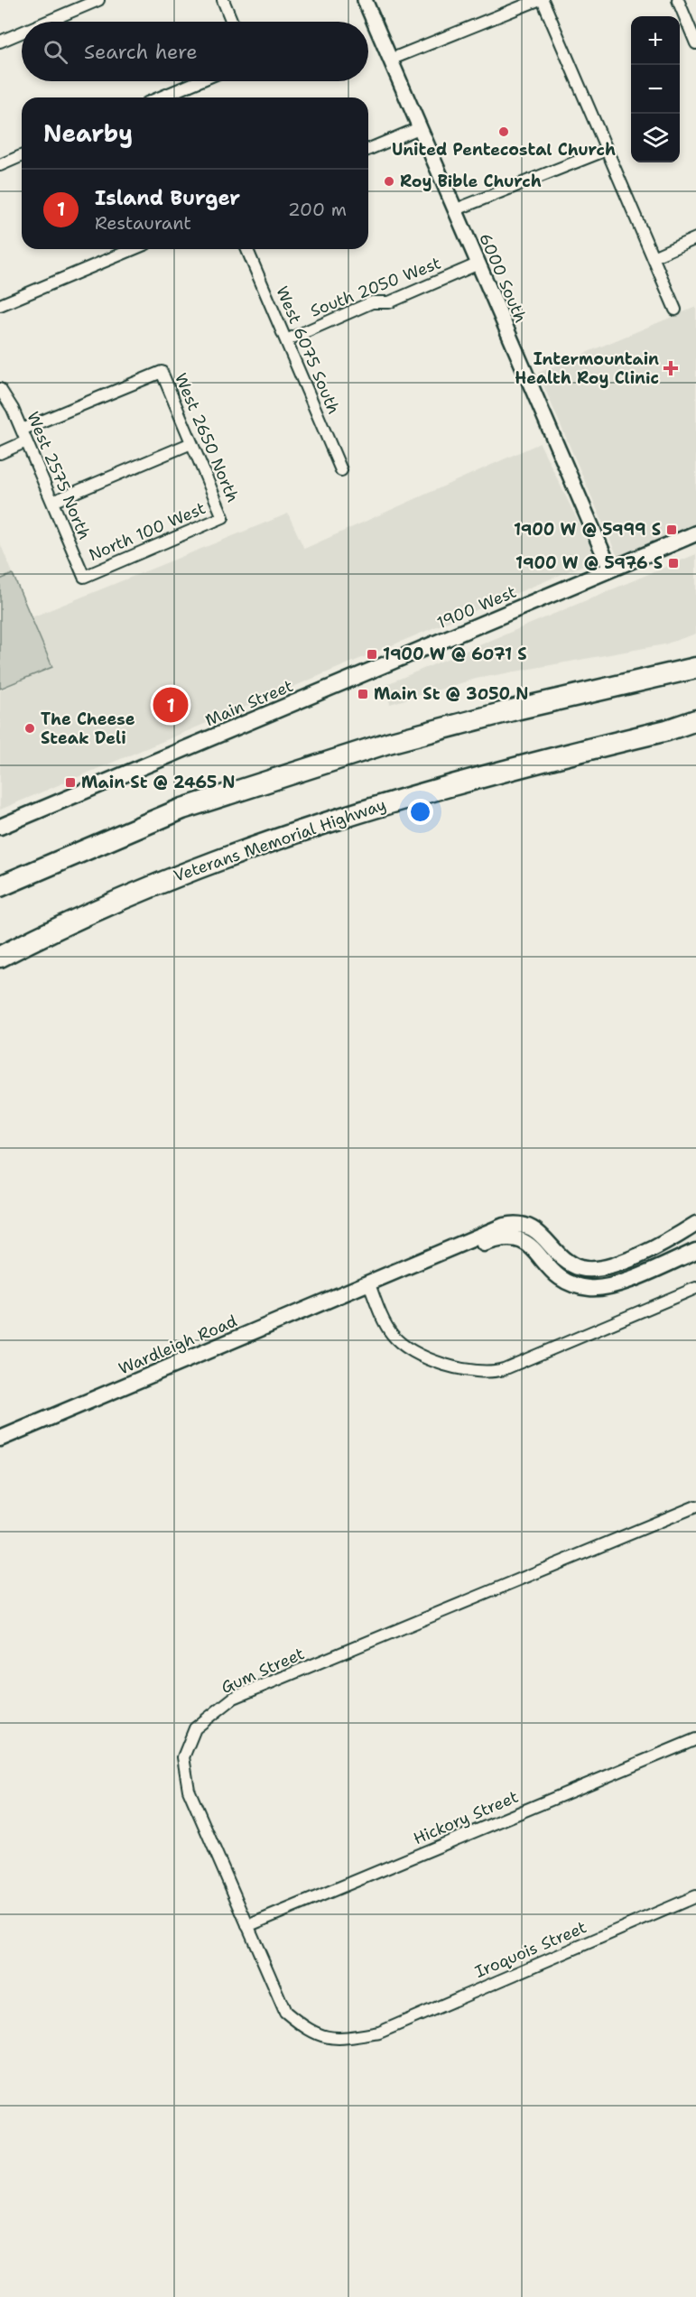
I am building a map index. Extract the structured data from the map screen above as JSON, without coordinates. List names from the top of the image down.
{
  "streets": {
    "highway": ["Veterans Memorial Highway"],
    "main road": ["1900 West", "Main Street", "Wardleigh Road"],
    "street": [
      "6000 South",
      "South 2050 West",
      "West 6075 South",
      "West 2650 North",
      "West 2575 North",
      "North 100 West",
      "Gum Street",
      "Hickory Street",
      "Iroquois Street"
    ]
  },
  "crossings": [
    ["6000 South", "South 2050 West"],
    ["6000 South", "1900 West"],
    ["South 2050 West", "West 6075 South"],
    ["West 2650 North", "West 2575 North"],
    ["West 2650 North", "North 100 West"],
    ["West 2575 North", "North 100 West"],
    ["1900 West", "Main Street"],
    ["Gum Street", "Hickory Street"],
    ["Gum Street", "Iroquois Street"]
  ],
  "places": {
    "other": ["United Pentecostal Church", "Roy Bible Church", "The Cheese Steak Deli"],
    "health": ["Intermountain Health Roy Clinic"],
    "transit": [
      "1900 W @ 5999 S",
      "1900 W @ 5976 S",
      "1900 W @ 6071 S",
      "Main St @ 3050 N",
      "Main St @ 2465 N"
    ]
  },
  "page": {
    "map_buttons": ["+", "−"],
    "search": "Search here",
    "heading": "Nearby",
    "list": [
      {
        "mark": "1",
        "name": "Island Burger",
        "note": "Restaurant",
        "value": "200 m"
      }
    ],
    "pins": "1"
  }
}
